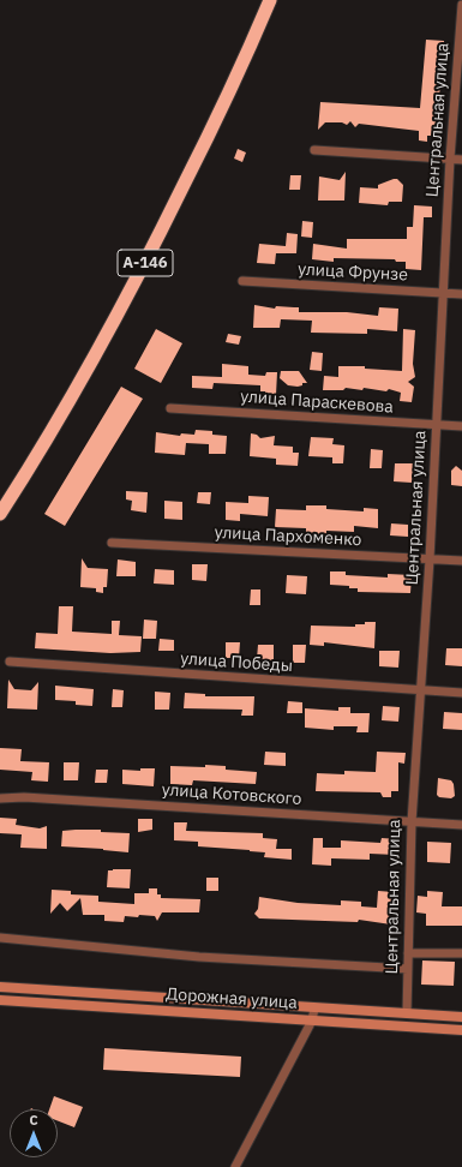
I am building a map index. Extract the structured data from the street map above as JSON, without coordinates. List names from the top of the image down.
{
  "streets": {
    "highway": ["А-146"],
    "main road": ["Дорожная улица"],
    "street": [
      "Центральная улица",
      "улица Фрунзе",
      "улица Параскевова",
      "улица Пархоменко",
      "улица Победы",
      "улица Котовского"
    ]
  },
  "crossings": [
    ["Центральная улица", "улица Фрунзе"],
    ["Центральная улица", "улица Параскевова"],
    ["Центральная улица", "улица Пархоменко"],
    ["Центральная улица", "улица Победы"],
    ["Центральная улица", "улица Котовского"],
    ["Центральная улица", "Дорожная улица"]
  ],
  "north": "top"
}
